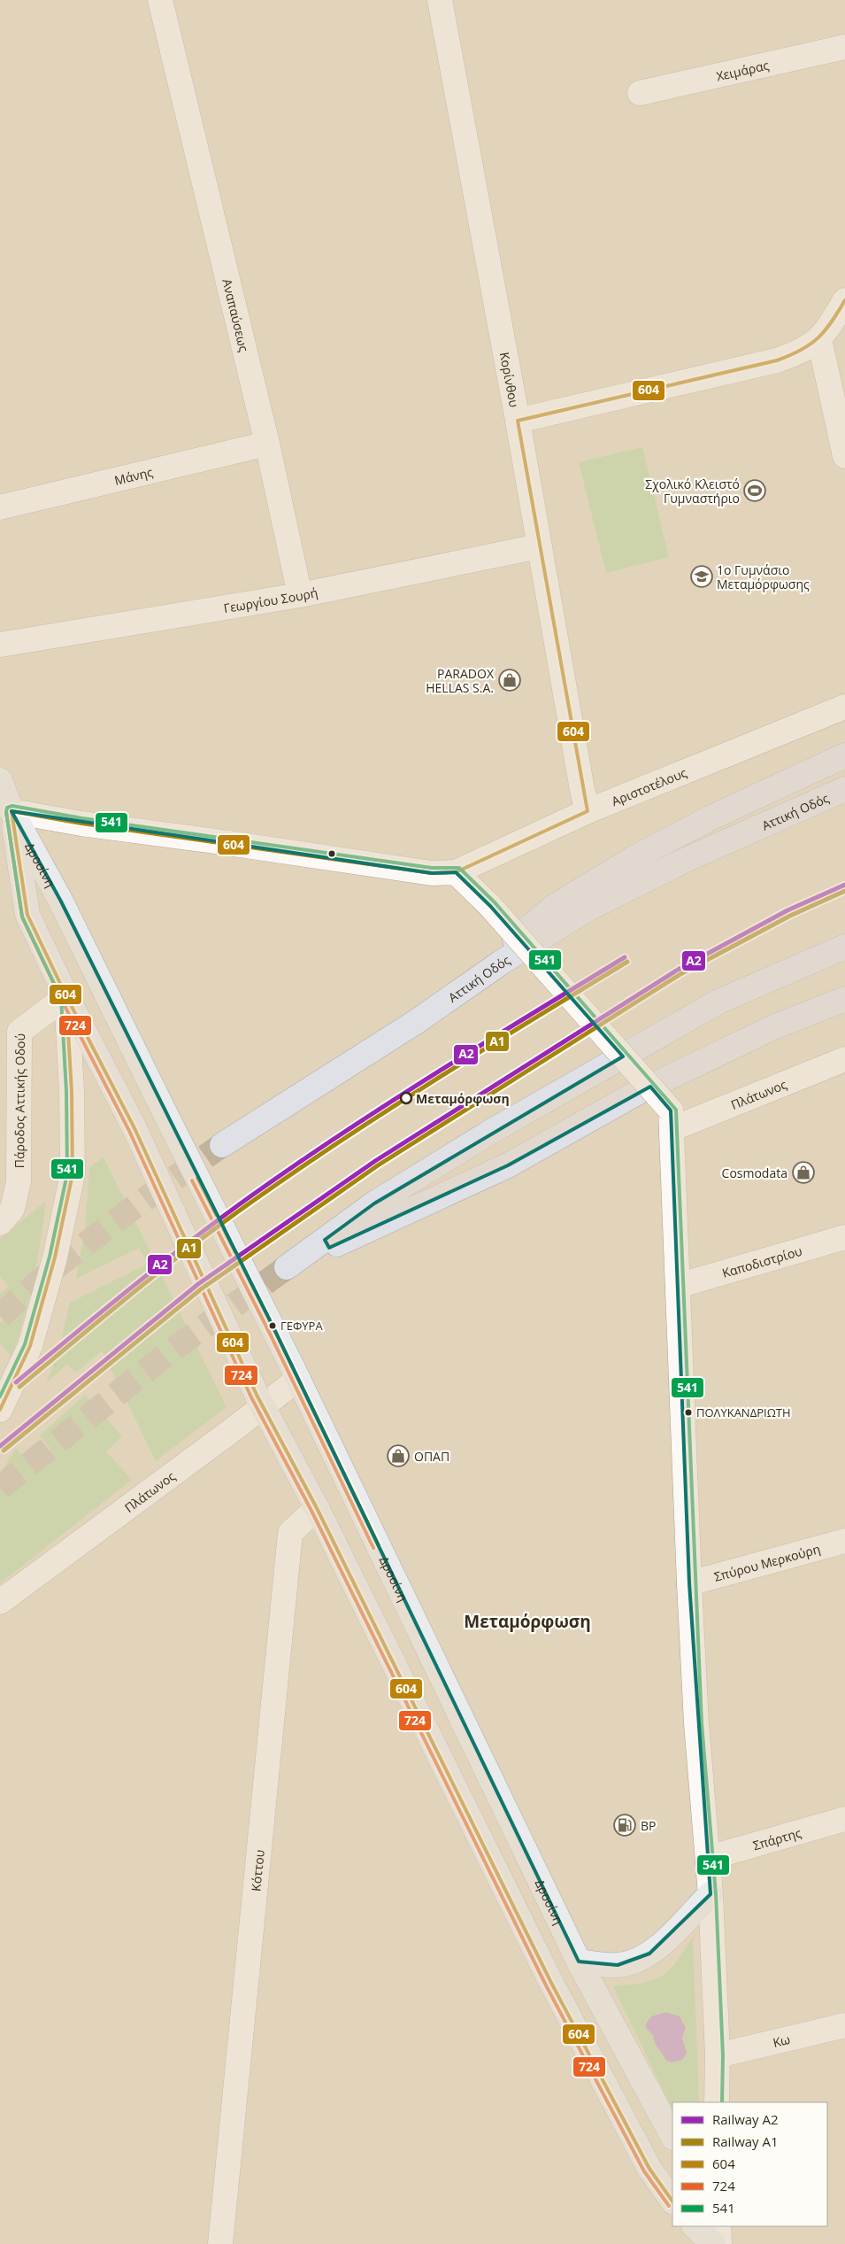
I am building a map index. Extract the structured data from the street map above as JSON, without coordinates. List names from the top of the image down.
{
  "streets": {
    "highway": ["Αττική Οδός"],
    "main road": ["Δροσίνη"],
    "street": [
      "Χειμάρας",
      "Αναπαύσεως",
      "Κορίνθου",
      "Μάνης",
      "Γεωργίου Σουρή",
      "Αριστοτέλους",
      "Πλάτωνος",
      "Πάροδος Αττικής Οδού",
      "Καποδιστρίου",
      "Σπύρου Μερκούρη",
      "Σπάρτης",
      "Κόττου",
      "Κω"
    ]
  },
  "crossings": [
    ["Αναπαύσεως", "Μάνης"],
    ["Αναπαύσεως", "Γεωργίου Σουρή"],
    ["Κορίνθου", "Γεωργίου Σουρή"],
    ["Κορίνθου", "Αριστοτέλους"],
    ["Δροσίνη", "Πλάτωνος"],
    ["Δροσίνη", "Πάροδος Αττικής Οδού"],
    ["Δροσίνη", "Κόττου"]
  ],
  "districts": ["Μεταμόρφωση"],
  "places": {
    "sports": ["Σχολικό Κλειστό Γυμναστήριο"],
    "school or university": ["1ο Γυμνάσιο Μεταμόρφωσης"],
    "shop": ["PARADOX HELLAS S.A.", "Cosmodata", "ΟΠΑΠ"],
    "other": ["Μεταμόρφωση", "ΓΕΦΥΡΑ", "ΠΟΛΥΚΑΝΔΡΙΩΤΗ"],
    "fuel station": ["BP"]
  },
  "lines": [
    "transit line 604",
    "transit line 541",
    "transit line 724",
    "rail line A2",
    "rail line A1"
  ],
  "legend": [
    "Railway A2",
    "Railway A1",
    "604",
    "724",
    "541"
  ]
}
